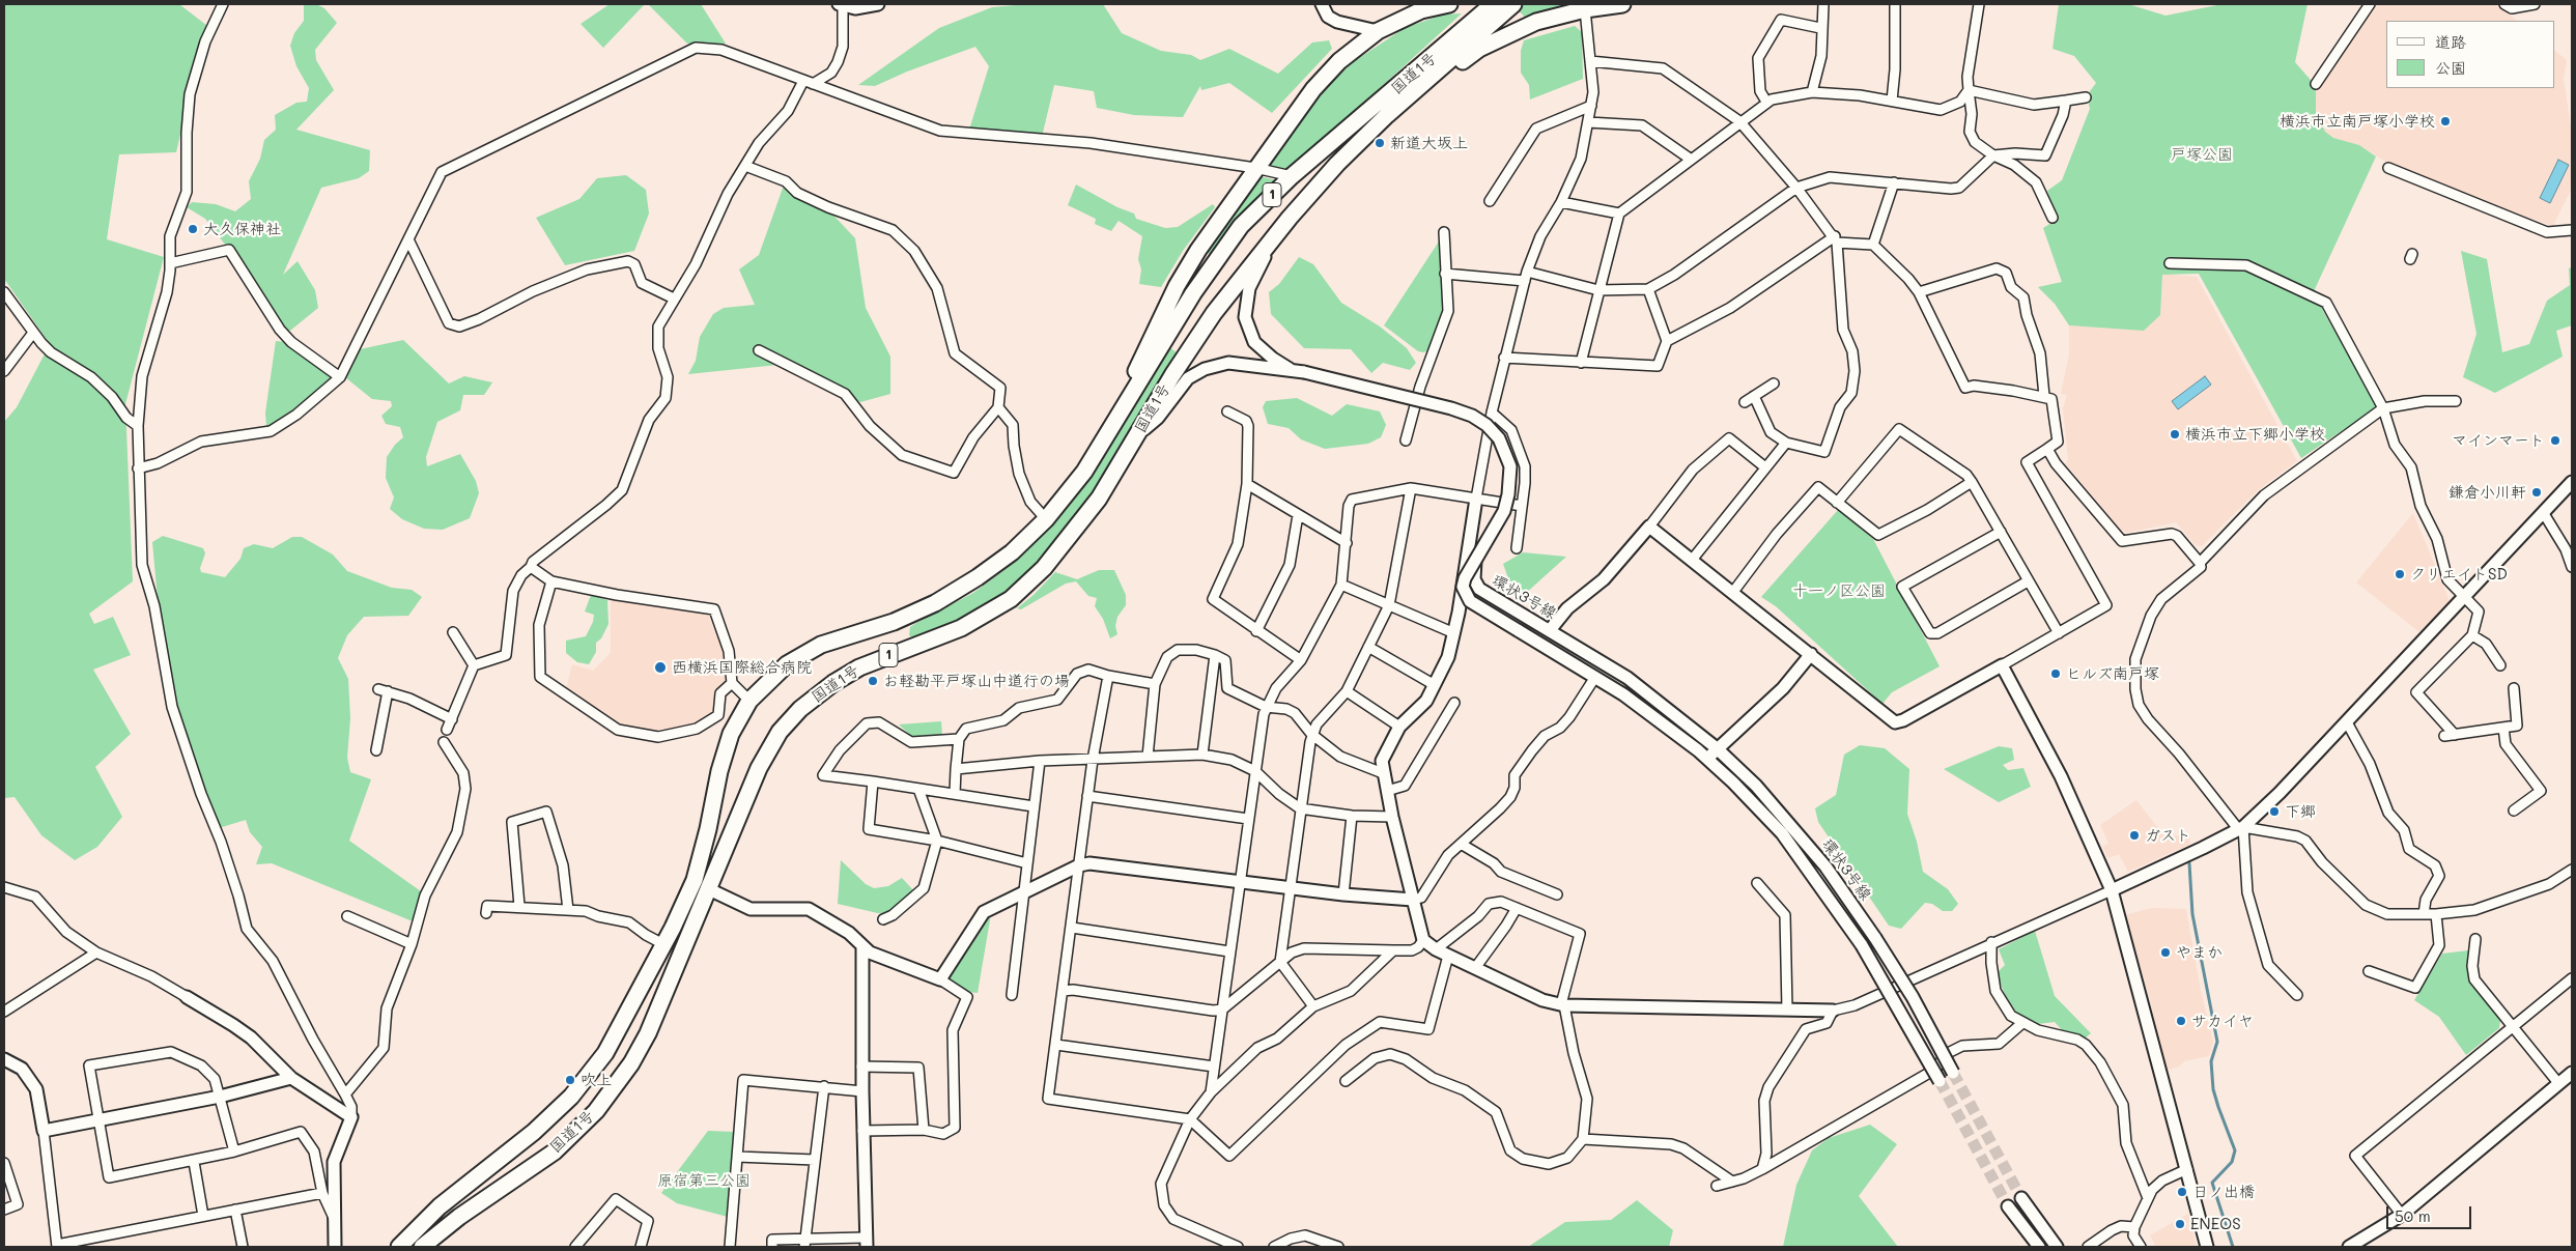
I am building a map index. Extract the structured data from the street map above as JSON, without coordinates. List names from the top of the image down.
{
  "streets": {
    "highway": ["国道1号", "1"],
    "street": ["環状3号線"]
  },
  "parks": ["戸塚公園", "十一ノ区公園", "原宿第三公園"],
  "places": [
    "横浜市立南戸塚小学校",
    "新道大坂上",
    "大久保神社",
    "横浜市立下郷小学校",
    "マインマート",
    "鎌倉小川軒",
    "クリエイトSD",
    "西横浜国際総合病院",
    "ヒルズ南戸塚",
    "お軽勘平戸塚山中道行の場",
    "下郷",
    "ガスト",
    "やまか",
    "サカイヤ",
    "吹上",
    "日ノ出橋",
    "ENEOS"
  ],
  "legend": ["道路", "公園"],
  "scale_bar": "50 m"
}
